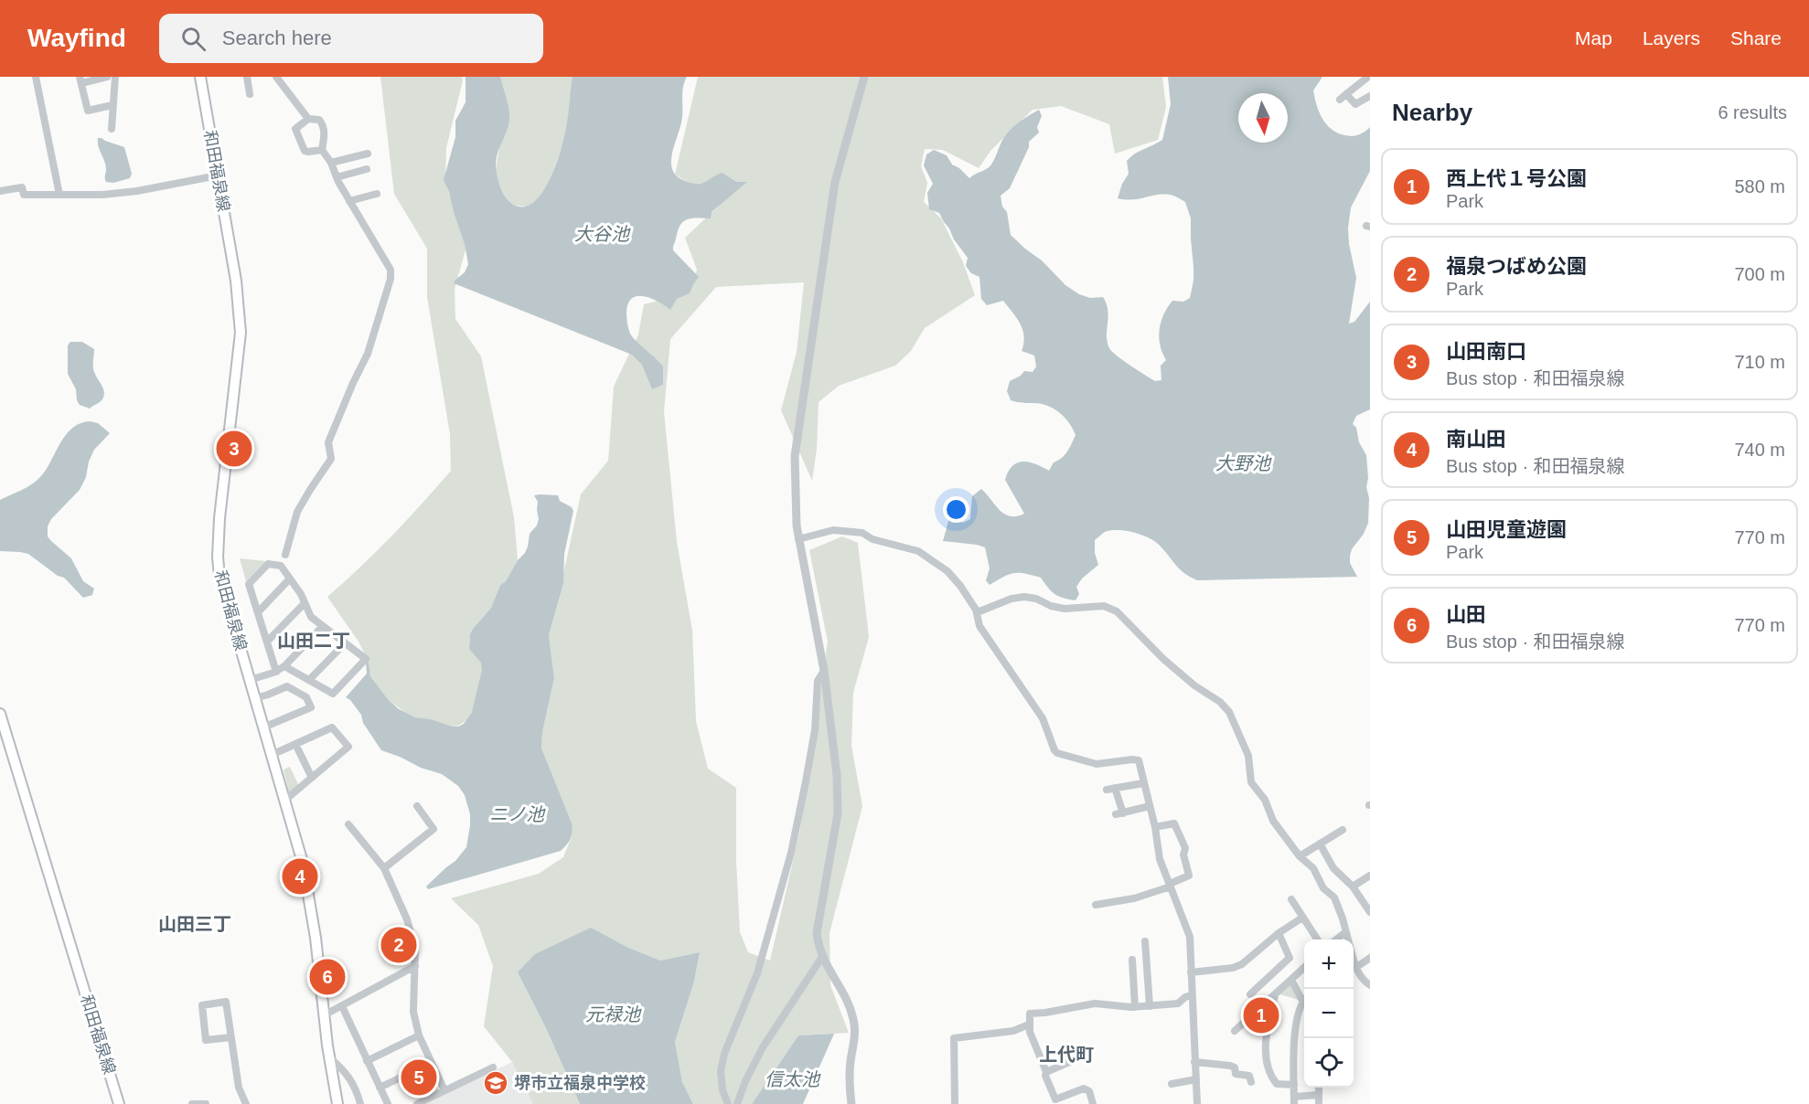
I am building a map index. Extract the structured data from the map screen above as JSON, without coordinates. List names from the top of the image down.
{
  "streets": {
    "main road": ["和田福泉線"]
  },
  "districts": ["山田二丁", "山田三丁", "上代町"],
  "water": [
    "大谷池",
    "大野池",
    "ニノ池",
    "元禄池",
    "信太池"
  ],
  "places": {
    "school or university": ["堺市立福泉中学校"]
  },
  "north": "bottom",
  "page": {
    "header": "Wayfind",
    "search": "Search here",
    "nav": ["Map", "Layers", "Share"],
    "heading": ["Nearby", "6 results"],
    "list": [
      {
        "mark": "1",
        "name": "西上代１号公園",
        "note": "Park",
        "value": "580 m"
      },
      {
        "mark": "2",
        "name": "福泉つばめ公園",
        "note": "Park",
        "value": "700 m"
      },
      {
        "mark": "3",
        "name": "山田南口",
        "note": "Bus stop · 和田福泉線",
        "value": "710 m"
      },
      {
        "mark": "4",
        "name": "南山田",
        "note": "Bus stop · 和田福泉線",
        "value": "740 m"
      },
      {
        "mark": "5",
        "name": "山田児童遊園",
        "note": "Park",
        "value": "770 m"
      },
      {
        "mark": "6",
        "name": "山田",
        "note": "Bus stop · 和田福泉線",
        "value": "770 m"
      }
    ],
    "pins": [
      "3",
      "4",
      "2",
      "6",
      "1",
      "5"
    ],
    "map_buttons": ["+", "−"]
  }
}
